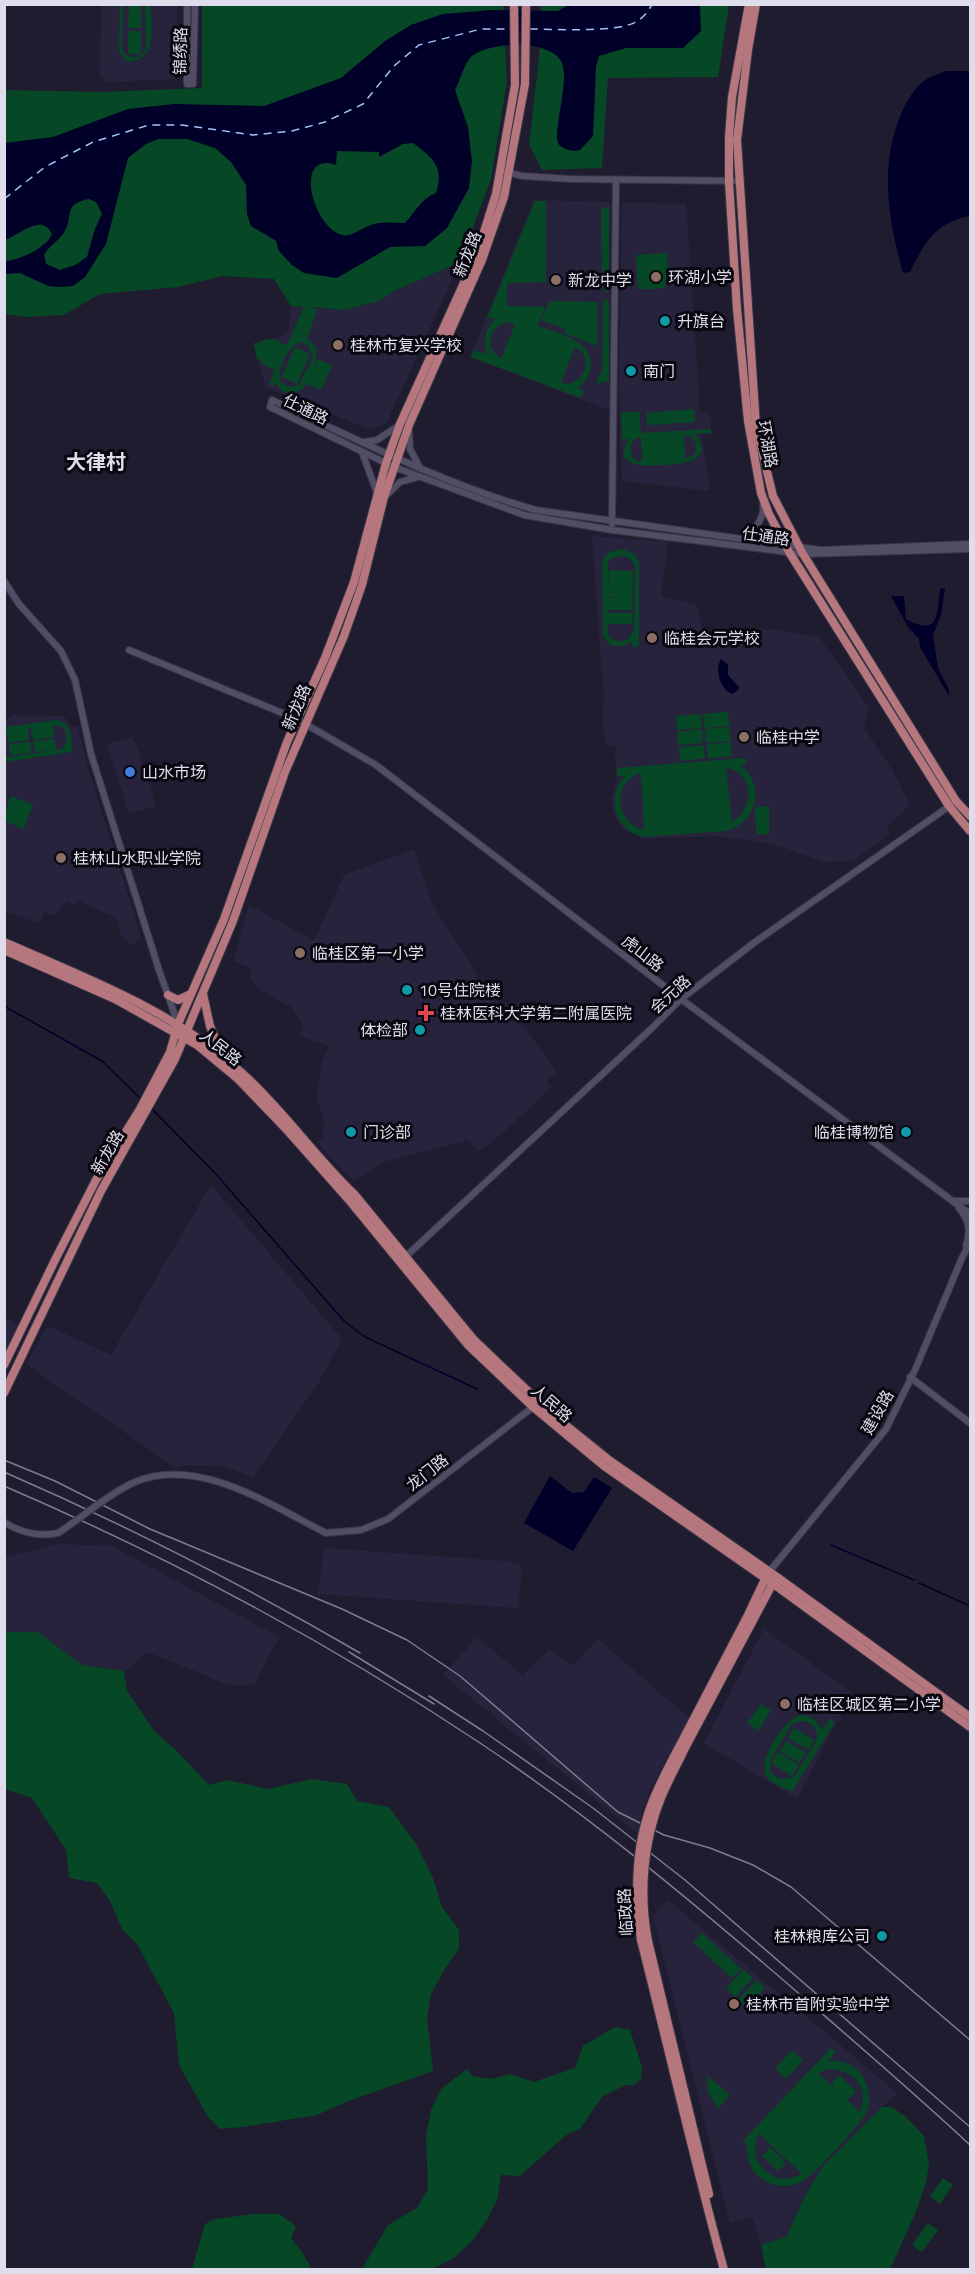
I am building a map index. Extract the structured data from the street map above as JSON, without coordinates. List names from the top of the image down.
{
  "streets": {
    "main road": [
      "新龙路",
      "环湖路",
      "人民路",
      "临政路"
    ],
    "street": [
      "锦绣路",
      "仕通路",
      "虎山路",
      "会元路",
      "建设路",
      "龙门路"
    ]
  },
  "crossings": [
    ["新龙路", "仕通路"],
    ["新龙路", "虎山路"],
    ["新龙路", "人民路"],
    ["仕通路", "环湖路"],
    ["环湖路", "会元路"],
    ["虎山路", "会元路"],
    ["会元路", "人民路"],
    ["人民路", "建设路"],
    ["人民路", "龙门路"],
    ["人民路", "临政路"],
    ["建设路", "临政路"]
  ],
  "districts": ["大律村"],
  "places": {
    "other": [
      "环湖小学",
      "新龙中学",
      "升旗台",
      "桂林市复兴学校",
      "南门",
      "临桂会元学校",
      "临桂中学",
      "山水市场",
      "桂林山水职业学院",
      "临桂区第一小学",
      "10号住院楼",
      "体检部",
      "门诊部",
      "临桂博物馆",
      "临桂区城区第二小学",
      "桂林粮库公司",
      "桂林市首附实验中学"
    ],
    "health": ["桂林医科大学第二附属医院"]
  }
}
